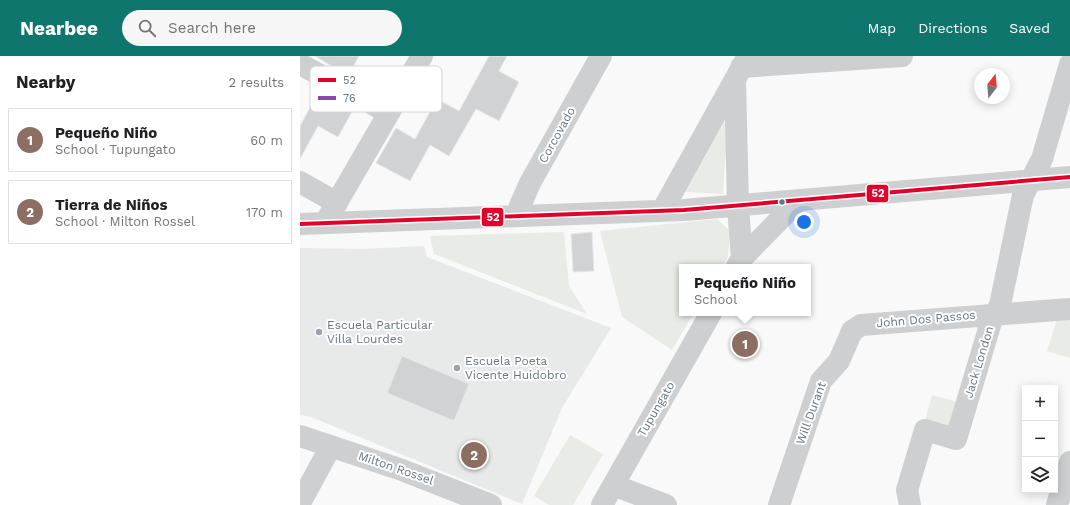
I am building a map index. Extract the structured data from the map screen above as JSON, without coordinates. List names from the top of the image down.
{
  "streets": {
    "street": [
      "Corcovado",
      "John Dos Passos",
      "Jack London",
      "Tupungato",
      "Will Durant",
      "Milton Rossel"
    ]
  },
  "crossings": [
    ["John Dos Passos", "Jack London"],
    ["John Dos Passos", "Will Durant"]
  ],
  "places": ["Escuela Particular Villa Lourdes", "Escuela Poeta Vicente Huidobro"],
  "lines": ["transit line 52"],
  "legend": ["52", "76"],
  "north": "top",
  "page": {
    "header": "Nearbee",
    "search": "Search here",
    "nav": ["Map", "Directions", "Saved"],
    "heading": ["Nearby", "2 results"],
    "list": [
      {
        "mark": "1",
        "name": "Pequeño Niño",
        "note": "School · Tupungato",
        "value": "60 m"
      },
      {
        "mark": "2",
        "name": "Tierra de Niños",
        "note": "School · Milton Rossel",
        "value": "170 m"
      }
    ],
    "popup": ["Pequeño Niño", "School"],
    "pins": ["1", "2"],
    "map_buttons": ["+", "−"]
  }
}
